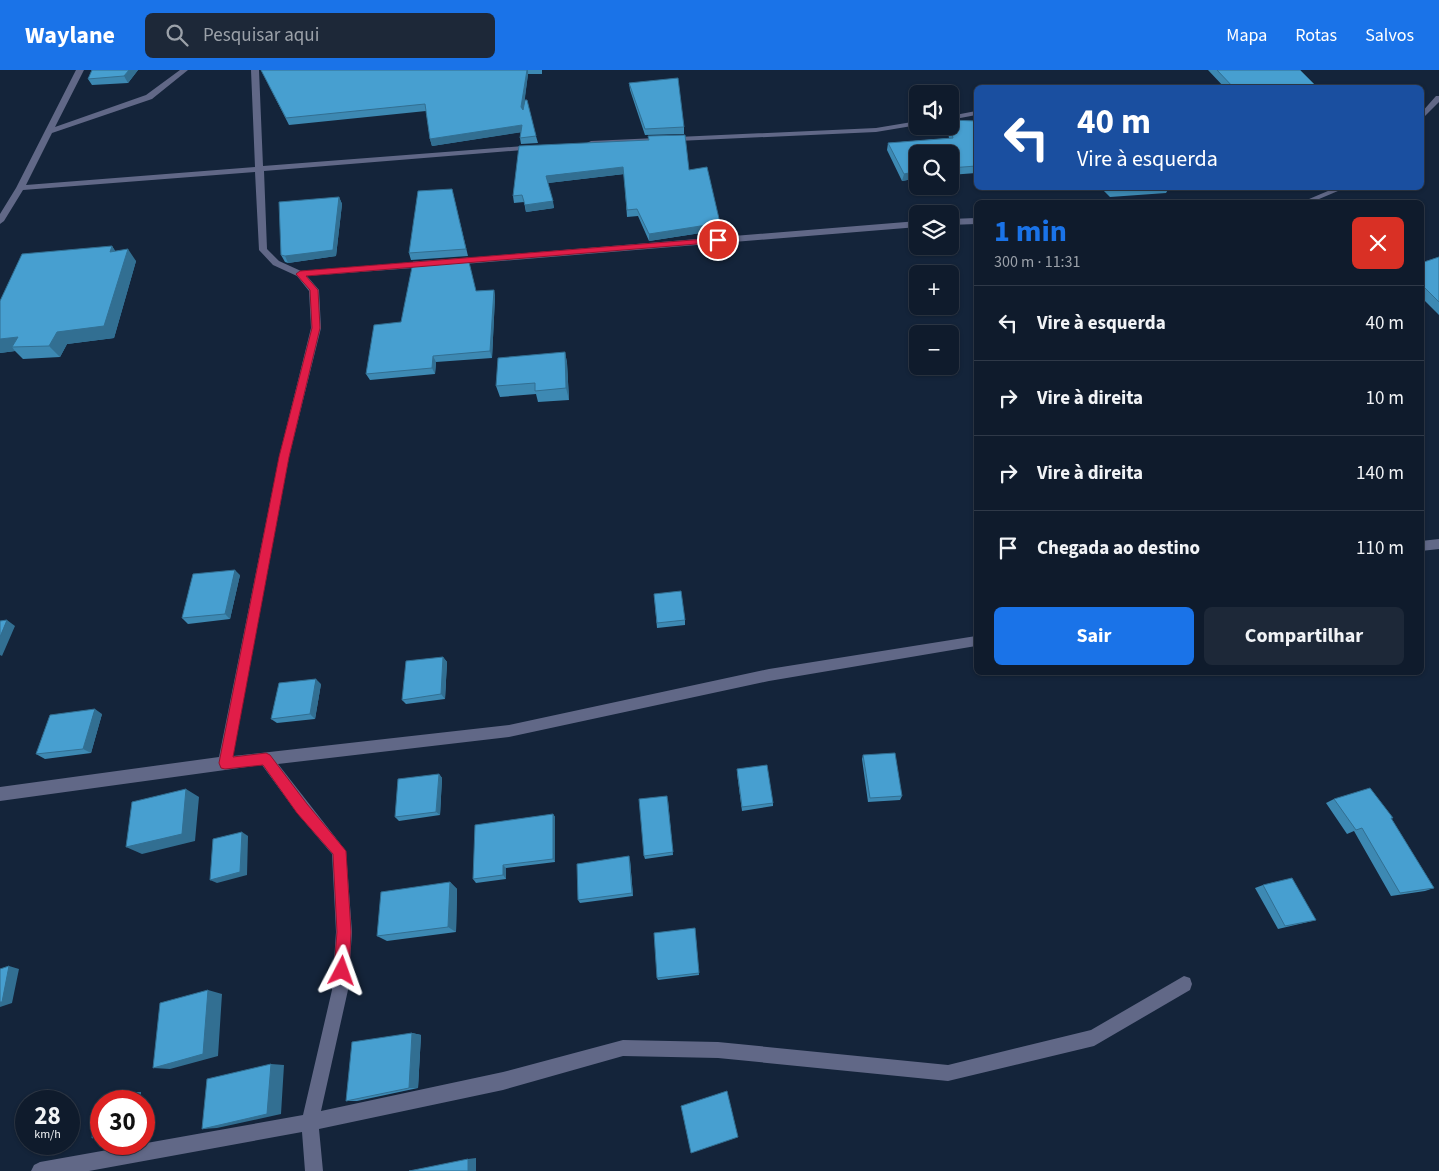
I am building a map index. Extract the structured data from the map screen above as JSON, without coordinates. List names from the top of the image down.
{
  "page": {
    "header": "Waylane",
    "search": "Pesquisar aqui",
    "nav": ["Mapa", "Rotas", "Salvos"],
    "map_buttons": ["+", "−"],
    "turn": ["40 m", "Vire à esquerda"],
    "heading": ["1 min", "300 m · 11:31"],
    "list": [
      {
        "name": "Vire à esquerda",
        "value": "40 m"
      },
      {
        "name": "Vire à direita",
        "value": "10 m"
      },
      {
        "name": "Vire à direita",
        "value": "140 m"
      },
      {
        "name": "Chegada ao destino",
        "value": "110 m"
      }
    ],
    "buttons": ["Sair", "Compartilhar"],
    "speed": "28 km/h",
    "limit": "30"
  }
}
